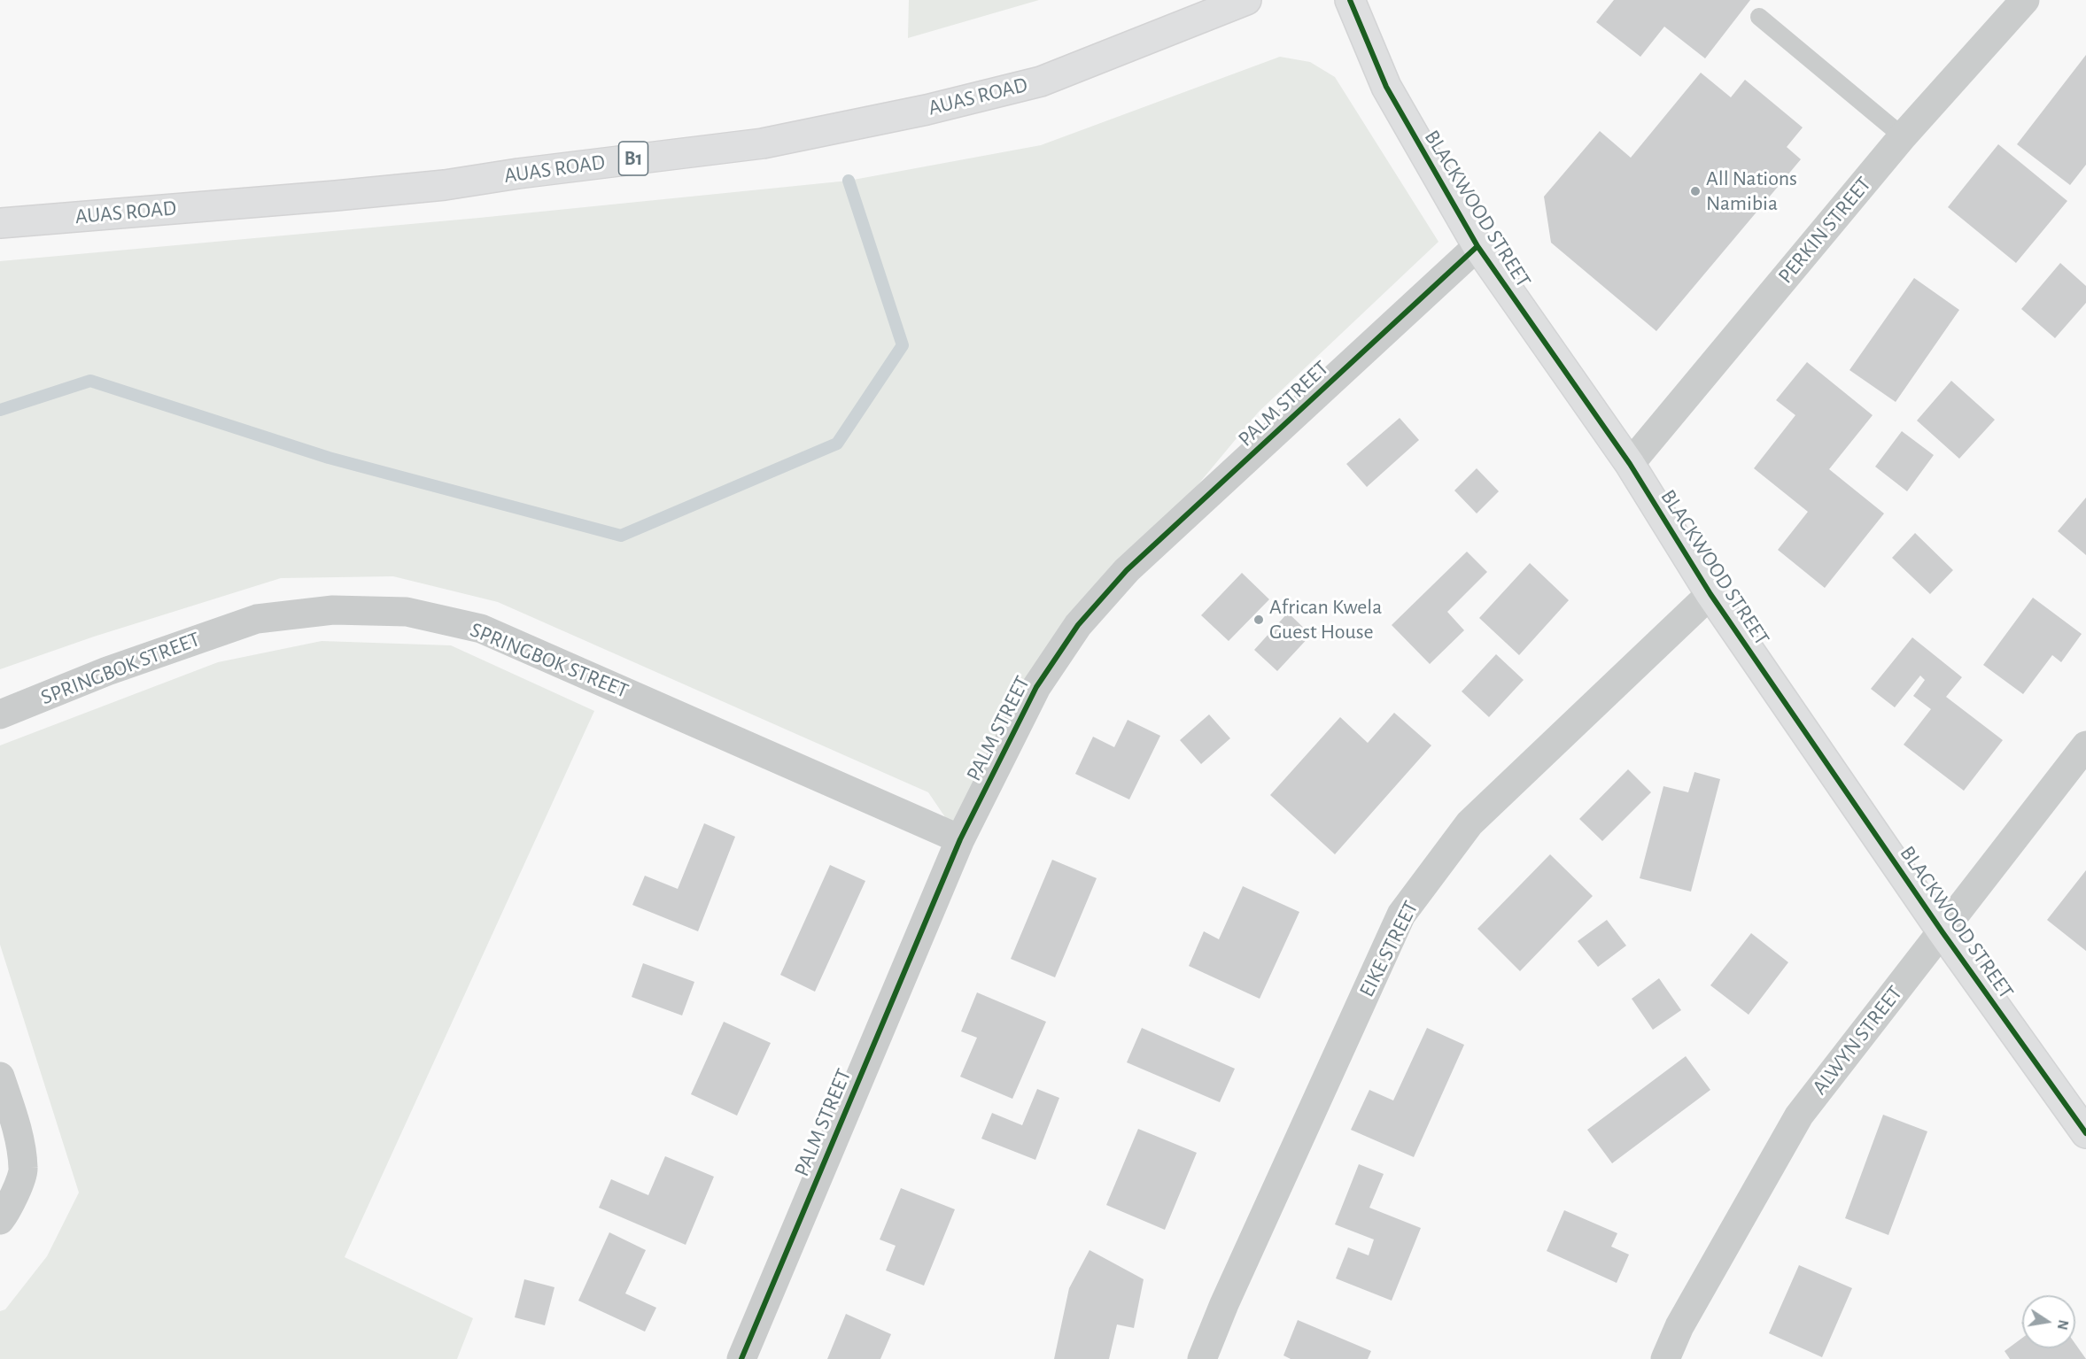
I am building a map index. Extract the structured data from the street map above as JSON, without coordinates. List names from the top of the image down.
{
  "streets": {
    "street": [
      "AUAS ROAD",
      "B1",
      "BLACKWOOD STREET",
      "PERKIN STREET",
      "PALM STREET",
      "SPRINGBOK STREET",
      "EIKE STREET",
      "ALWYN STREET"
    ]
  },
  "crossings": [
    ["BLACKWOOD STREET", "PERKIN STREET"],
    ["BLACKWOOD STREET", "PALM STREET"],
    ["BLACKWOOD STREET", "EIKE STREET"],
    ["BLACKWOOD STREET", "ALWYN STREET"],
    ["PALM STREET", "SPRINGBOK STREET"]
  ],
  "places": ["All Nations Namibia", "African Kwela Guest House"],
  "north": "right"
}
